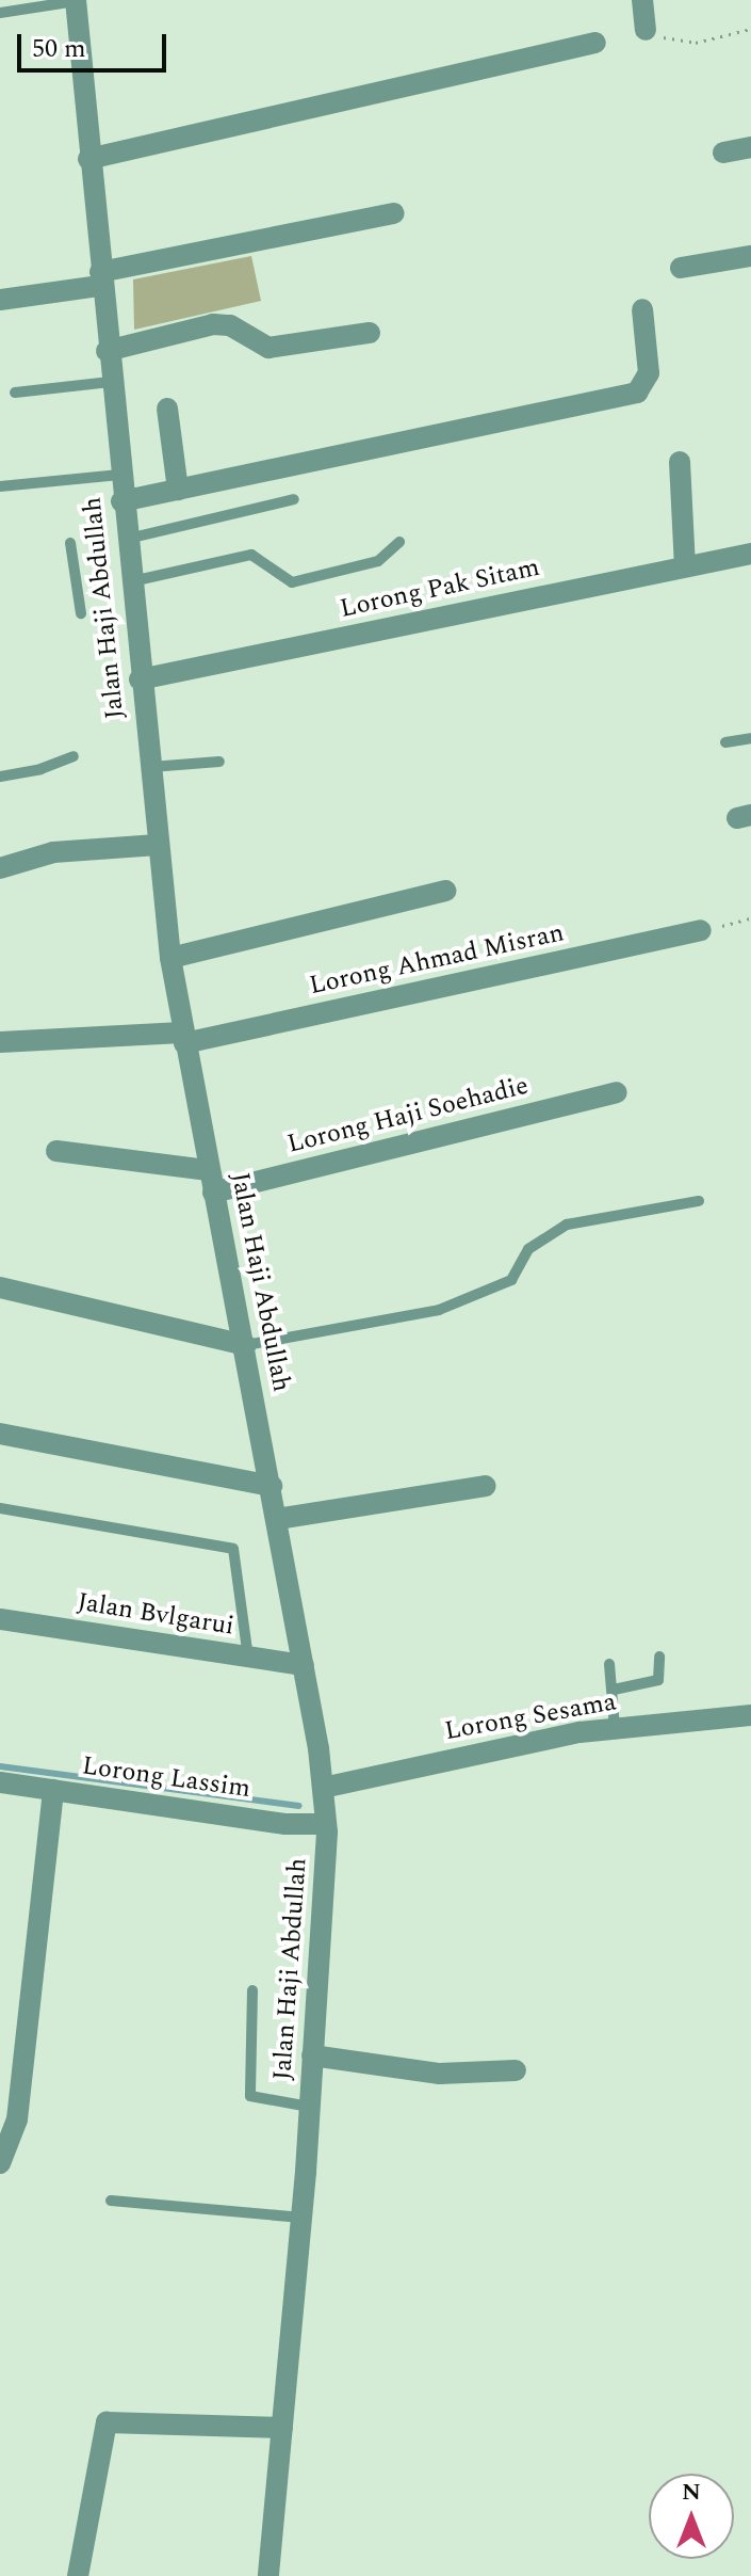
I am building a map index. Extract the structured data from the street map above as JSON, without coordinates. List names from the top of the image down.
{
  "streets": {
    "street": [
      "Lorong Pak Sitam",
      "Jalan Haji Abdullah",
      "Lorong Ahmad Misran",
      "Lorong Haji Soehadie",
      "Jalan Bvlgarui",
      "Lorong Sesama",
      "Lorong Lassim"
    ]
  },
  "crossings": [
    ["Lorong Pak Sitam", "Jalan Haji Abdullah"],
    ["Jalan Haji Abdullah", "Lorong Ahmad Misran"],
    ["Jalan Haji Abdullah", "Lorong Haji Soehadie"],
    ["Jalan Haji Abdullah", "Jalan Bvlgarui"],
    ["Jalan Haji Abdullah", "Lorong Sesama"],
    ["Jalan Haji Abdullah", "Lorong Lassim"]
  ],
  "scale_bar": "50 m",
  "north": "top"
}
